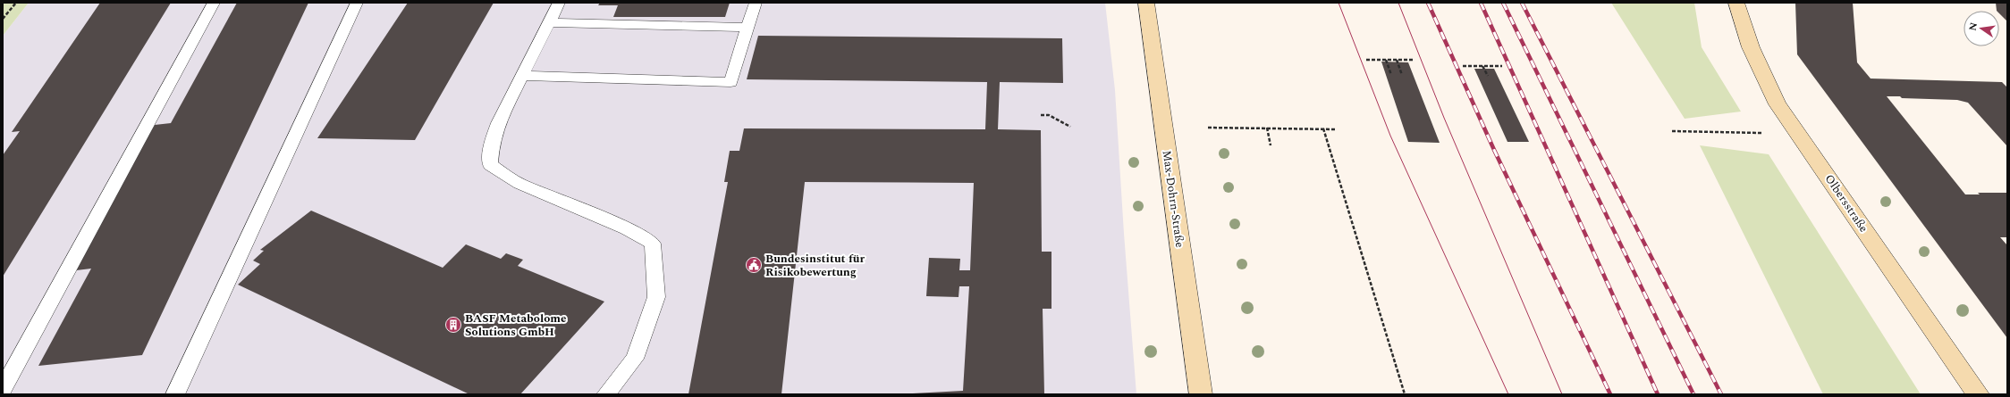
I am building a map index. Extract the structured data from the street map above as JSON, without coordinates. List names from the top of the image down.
{
  "streets": {
    "street": ["Max-Dohrn-Straße", "Olbersstraße"]
  },
  "places": {
    "public building": ["Bundesinstitut für Risikobewertung"],
    "building": ["BASF Metabolome Solutions GmbH"]
  },
  "north": "left"
}
